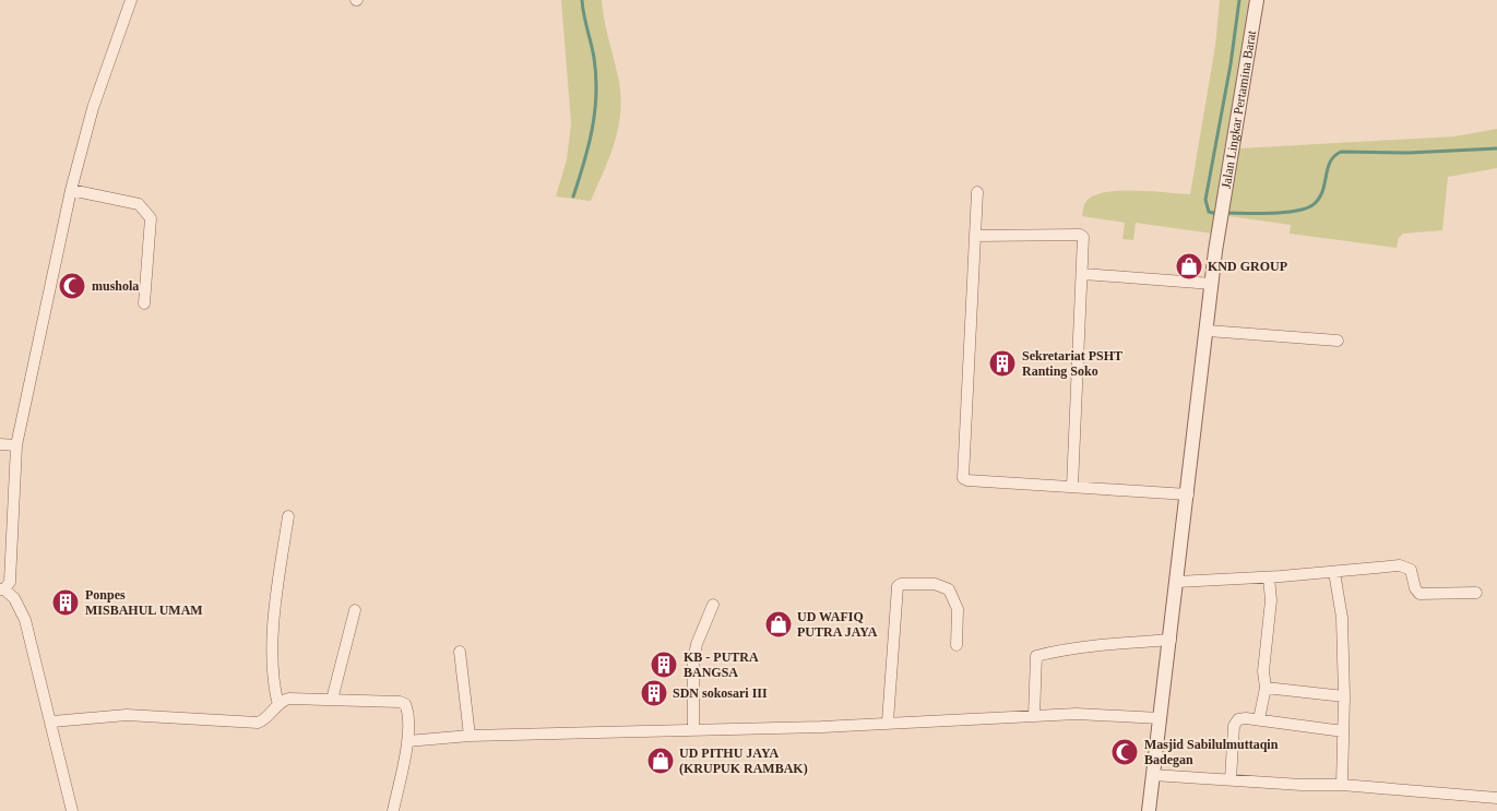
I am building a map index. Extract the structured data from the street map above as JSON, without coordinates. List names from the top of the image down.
{
  "streets": {
    "street": ["Jalan Lingkar Pertamina Barat"]
  },
  "places": {
    "shop": ["KND GROUP", "UD WAFIQ PUTRA JAYA", "UD PITHU JAYA (KRUPUK RAMBAK)"],
    "mosque": ["mushola", "Masjid Sabilulmuttaqin Badegan"],
    "building": [
      "Sekretariat PSHT Ranting Soko",
      "Ponpes MISBAHUL UMAM",
      "KB - PUTRA BANGSA",
      "SDN sokosari III"
    ]
  }
}
